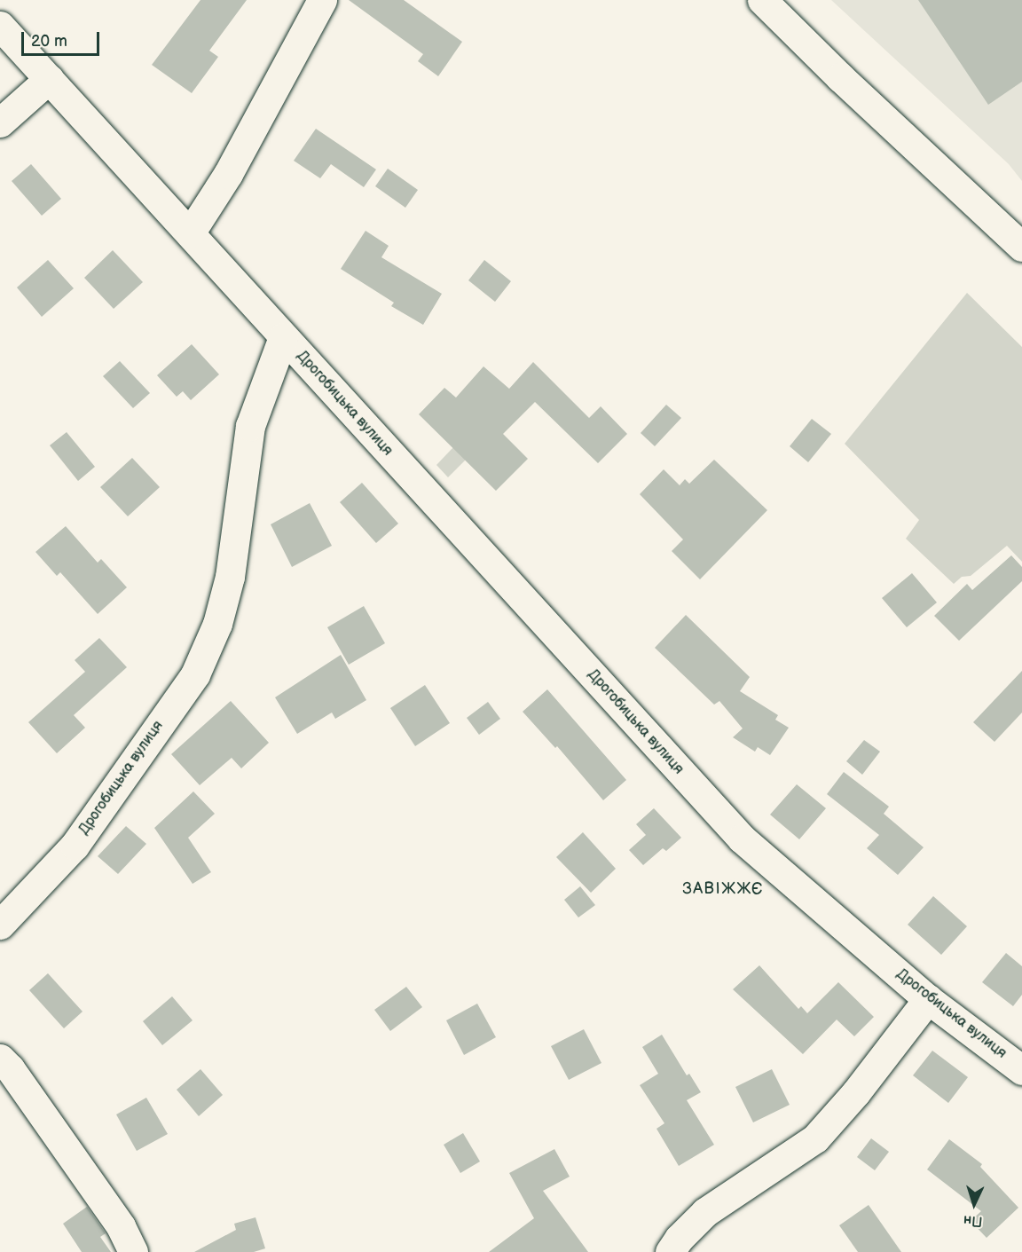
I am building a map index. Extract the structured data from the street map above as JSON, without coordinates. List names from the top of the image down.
{
  "streets": {
    "street": ["Дрогобицька вулиця"]
  },
  "districts": ["ЗАВІЖЖЄ"],
  "scale_bar": "20 m",
  "north": "bottom"
}
